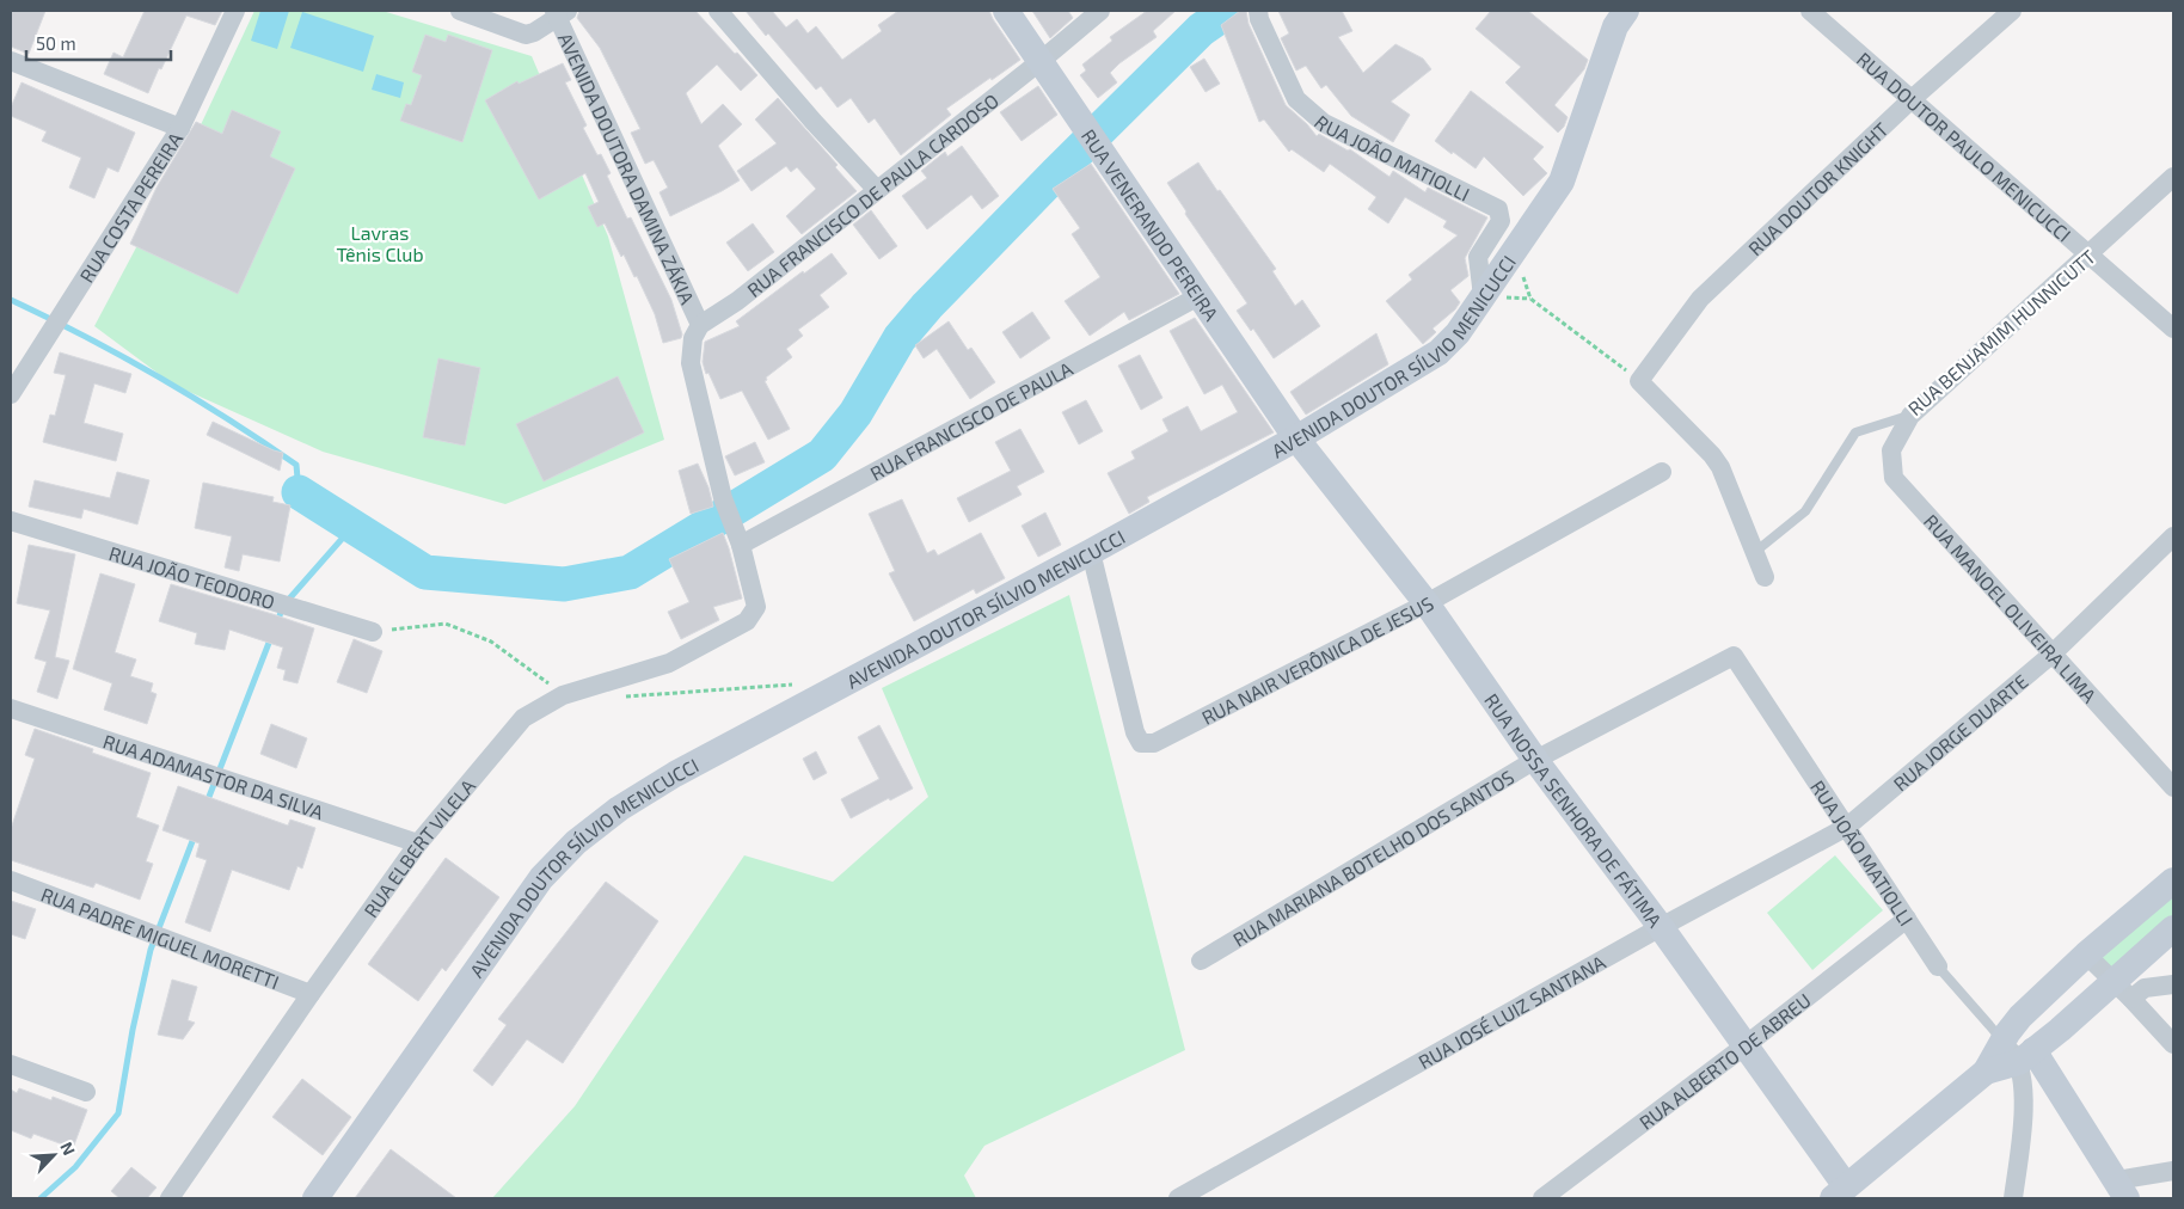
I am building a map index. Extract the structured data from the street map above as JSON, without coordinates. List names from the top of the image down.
{
  "streets": {
    "main road": ["RUA VENERANDO PEREIRA", "AVENIDA DOUTOR SÍLVIO MENICUCCI", "RUA NOSSA SENHORA DE FÁTIMA"],
    "street": [
      "RUA DOUTOR PAULO MENICUCCI",
      "RUA JOÃO MATIOLLI",
      "AVENIDA DOUTORA DAMINA ZÁKIA",
      "RUA DOUTOR KNIGHT",
      "RUA FRANCISCO DE PAULA CARDOSO",
      "RUA COSTA PEREIRA",
      "RUA BENJAMIM HUNNICUTT",
      "RUA FRANCISCO DE PAULA",
      "RUA JOÃO TEODORO",
      "RUA MANOEL OLIVEIRA LIMA",
      "RUA NAIR VERÔNICA DE JESUS",
      "RUA JORGE DUARTE",
      "RUA ADAMASTOR DA SILVA",
      "RUA ELBERT VILELA",
      "RUA MARIANA BOTELHO DOS SANTOS",
      "RUA PADRE MIGUEL MORETTI",
      "RUA JOSÉ LUIZ SANTANA",
      "RUA ALBERTO DE ABREU"
    ]
  },
  "crossings": [
    ["RUA DOUTOR PAULO MENICUCCI", "RUA DOUTOR KNIGHT"],
    ["RUA DOUTOR PAULO MENICUCCI", "RUA BENJAMIM HUNNICUTT"],
    ["RUA JOÃO MATIOLLI", "AVENIDA DOUTOR SÍLVIO MENICUCCI"],
    ["RUA JOÃO MATIOLLI", "RUA JORGE DUARTE"],
    ["RUA JOÃO MATIOLLI", "RUA MARIANA BOTELHO DOS SANTOS"],
    ["RUA JOÃO MATIOLLI", "RUA JOSÉ LUIZ SANTANA"],
    ["RUA JOÃO MATIOLLI", "RUA ALBERTO DE ABREU"],
    ["AVENIDA DOUTORA DAMINA ZÁKIA", "RUA FRANCISCO DE PAULA CARDOSO"],
    ["RUA FRANCISCO DE PAULA CARDOSO", "RUA VENERANDO PEREIRA"],
    ["RUA VENERANDO PEREIRA", "AVENIDA DOUTOR SÍLVIO MENICUCCI"],
    ["RUA VENERANDO PEREIRA", "RUA FRANCISCO DE PAULA"],
    ["RUA VENERANDO PEREIRA", "RUA NOSSA SENHORA DE FÁTIMA"],
    ["RUA BENJAMIM HUNNICUTT", "RUA MANOEL OLIVEIRA LIMA"],
    ["AVENIDA DOUTOR SÍLVIO MENICUCCI", "RUA NAIR VERÔNICA DE JESUS"],
    ["AVENIDA DOUTOR SÍLVIO MENICUCCI", "RUA NOSSA SENHORA DE FÁTIMA"],
    ["RUA FRANCISCO DE PAULA", "RUA ELBERT VILELA"],
    ["RUA MANOEL OLIVEIRA LIMA", "RUA JORGE DUARTE"],
    ["RUA NAIR VERÔNICA DE JESUS", "RUA NOSSA SENHORA DE FÁTIMA"],
    ["RUA JORGE DUARTE", "RUA JOSÉ LUIZ SANTANA"],
    ["RUA ADAMASTOR DA SILVA", "RUA ELBERT VILELA"],
    ["RUA NOSSA SENHORA DE FÁTIMA", "RUA MARIANA BOTELHO DOS SANTOS"],
    ["RUA NOSSA SENHORA DE FÁTIMA", "RUA JOSÉ LUIZ SANTANA"],
    ["RUA NOSSA SENHORA DE FÁTIMA", "RUA ALBERTO DE ABREU"],
    ["RUA ELBERT VILELA", "RUA PADRE MIGUEL MORETTI"]
  ],
  "parks": ["Lavras Tênis Club"],
  "scale_bar": "50 m",
  "north": "top right"
}
